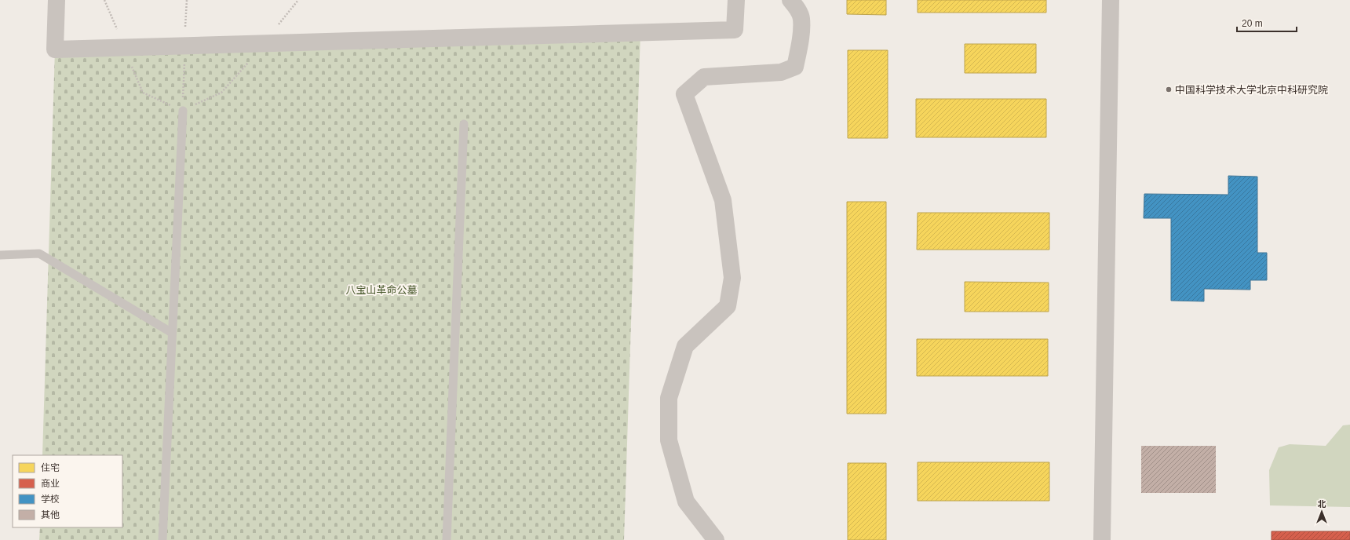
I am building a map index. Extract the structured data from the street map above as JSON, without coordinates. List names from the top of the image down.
{
  "parks": ["八宝山革命公墓"],
  "places": ["中国科学技术大学北京中科研究院"],
  "legend": [
    "住宅",
    "商业",
    "学校",
    "其他"
  ],
  "scale_bar": "20 m",
  "north": "top"
}
